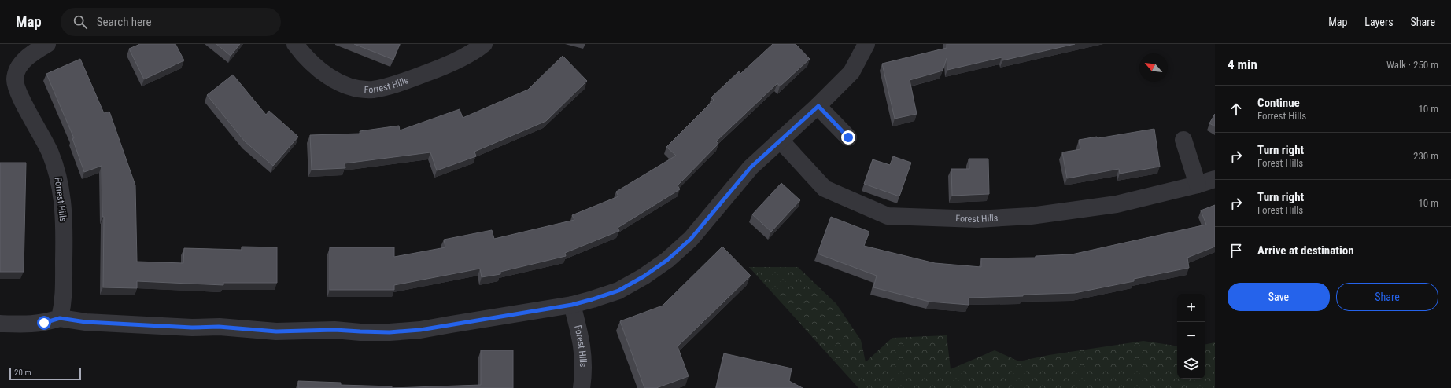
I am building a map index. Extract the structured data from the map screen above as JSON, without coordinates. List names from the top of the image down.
{
  "streets": {
    "street": ["Forrest Hills", "Forest Hills"]
  },
  "scale_bar": "20 m",
  "north": "top left",
  "page": {
    "header": "Map",
    "search": "Search here",
    "nav": ["Map", "Layers", "Share"],
    "heading": ["4 min", "Walk · 250 m"],
    "list": [
      ["Continue", "Forrest Hills", "10 m"],
      ["Turn right", "Forest Hills", "230 m"],
      ["Turn right", "Forest Hills", "10 m"],
      "Arrive at destination"
    ],
    "buttons": ["Save", "Share"],
    "map_buttons": ["+", "−"],
    "scale": "20 m"
  }
}
